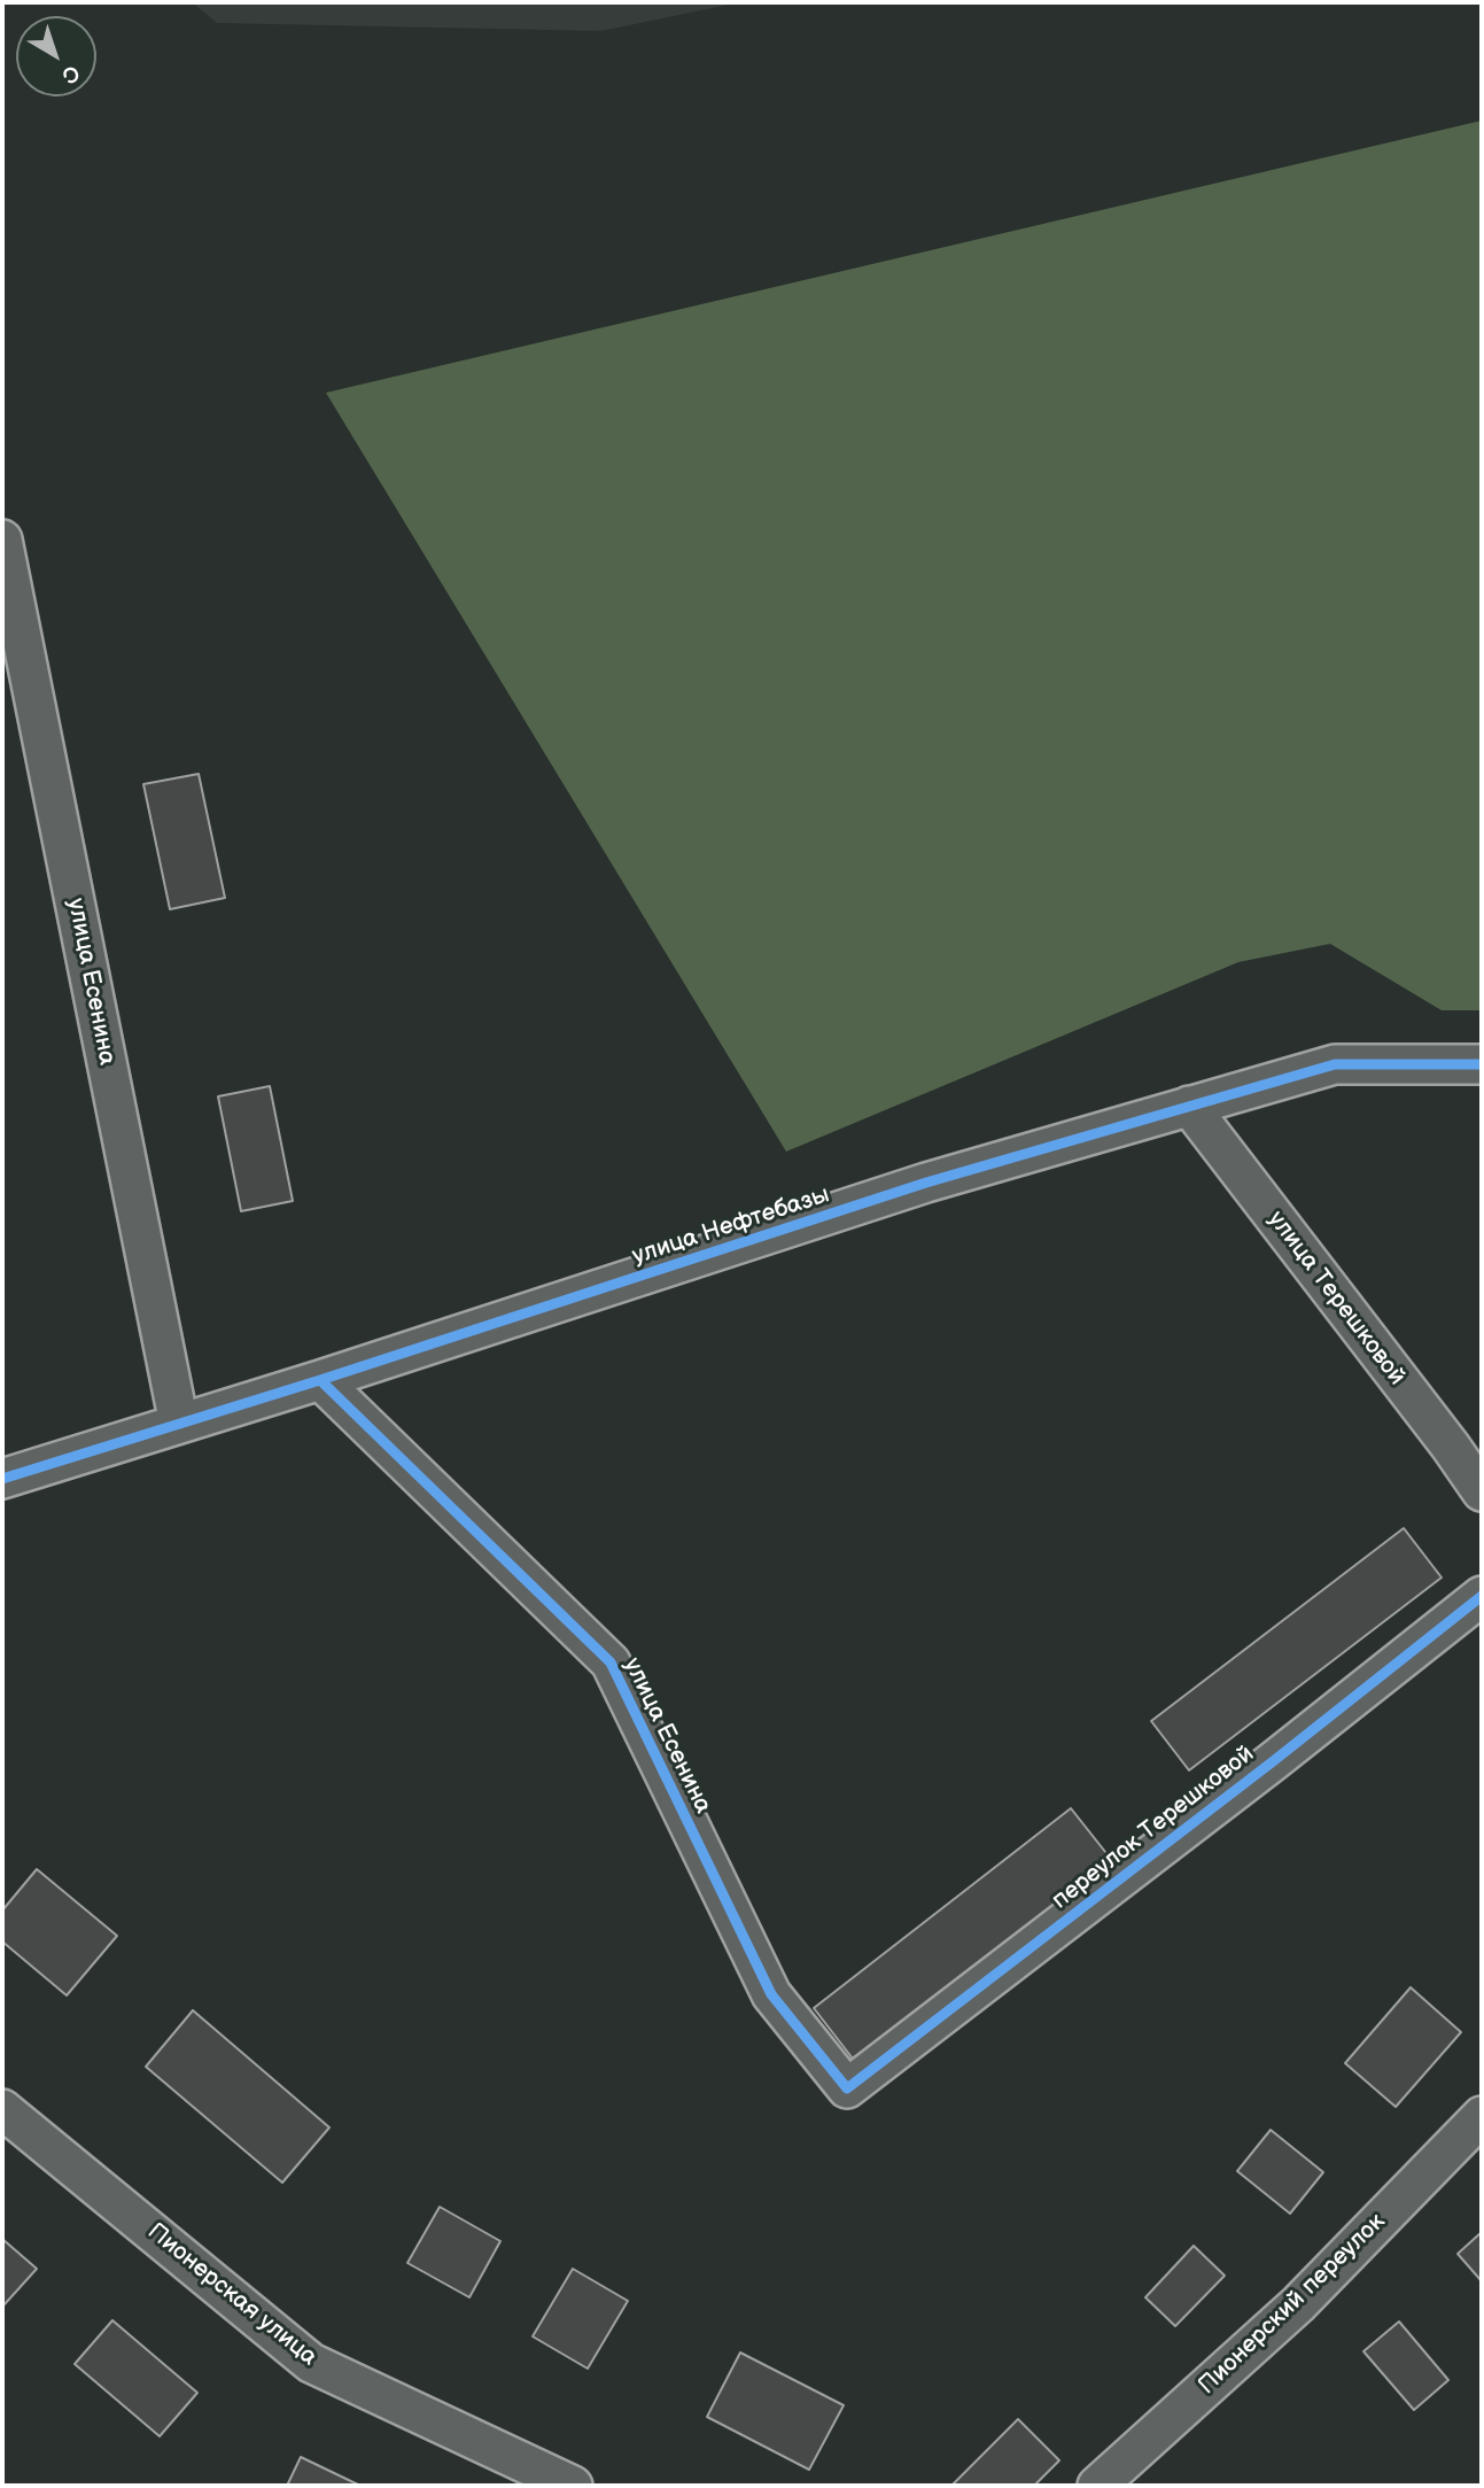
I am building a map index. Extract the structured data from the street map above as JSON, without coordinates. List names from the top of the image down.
{
  "streets": {
    "street": [
      "улица Есенина",
      "улица Нефтебазы",
      "улица Терешковой",
      "переулок Терешковой",
      "Пионерская улица",
      "Пионерский переулок"
    ]
  },
  "crossings": [
    ["улица Есенина", "улица Нефтебазы"],
    ["улица Есенина", "переулок Терешковой"],
    ["улица Нефтебазы", "улица Терешковой"]
  ],
  "north": "bottom right"
}
